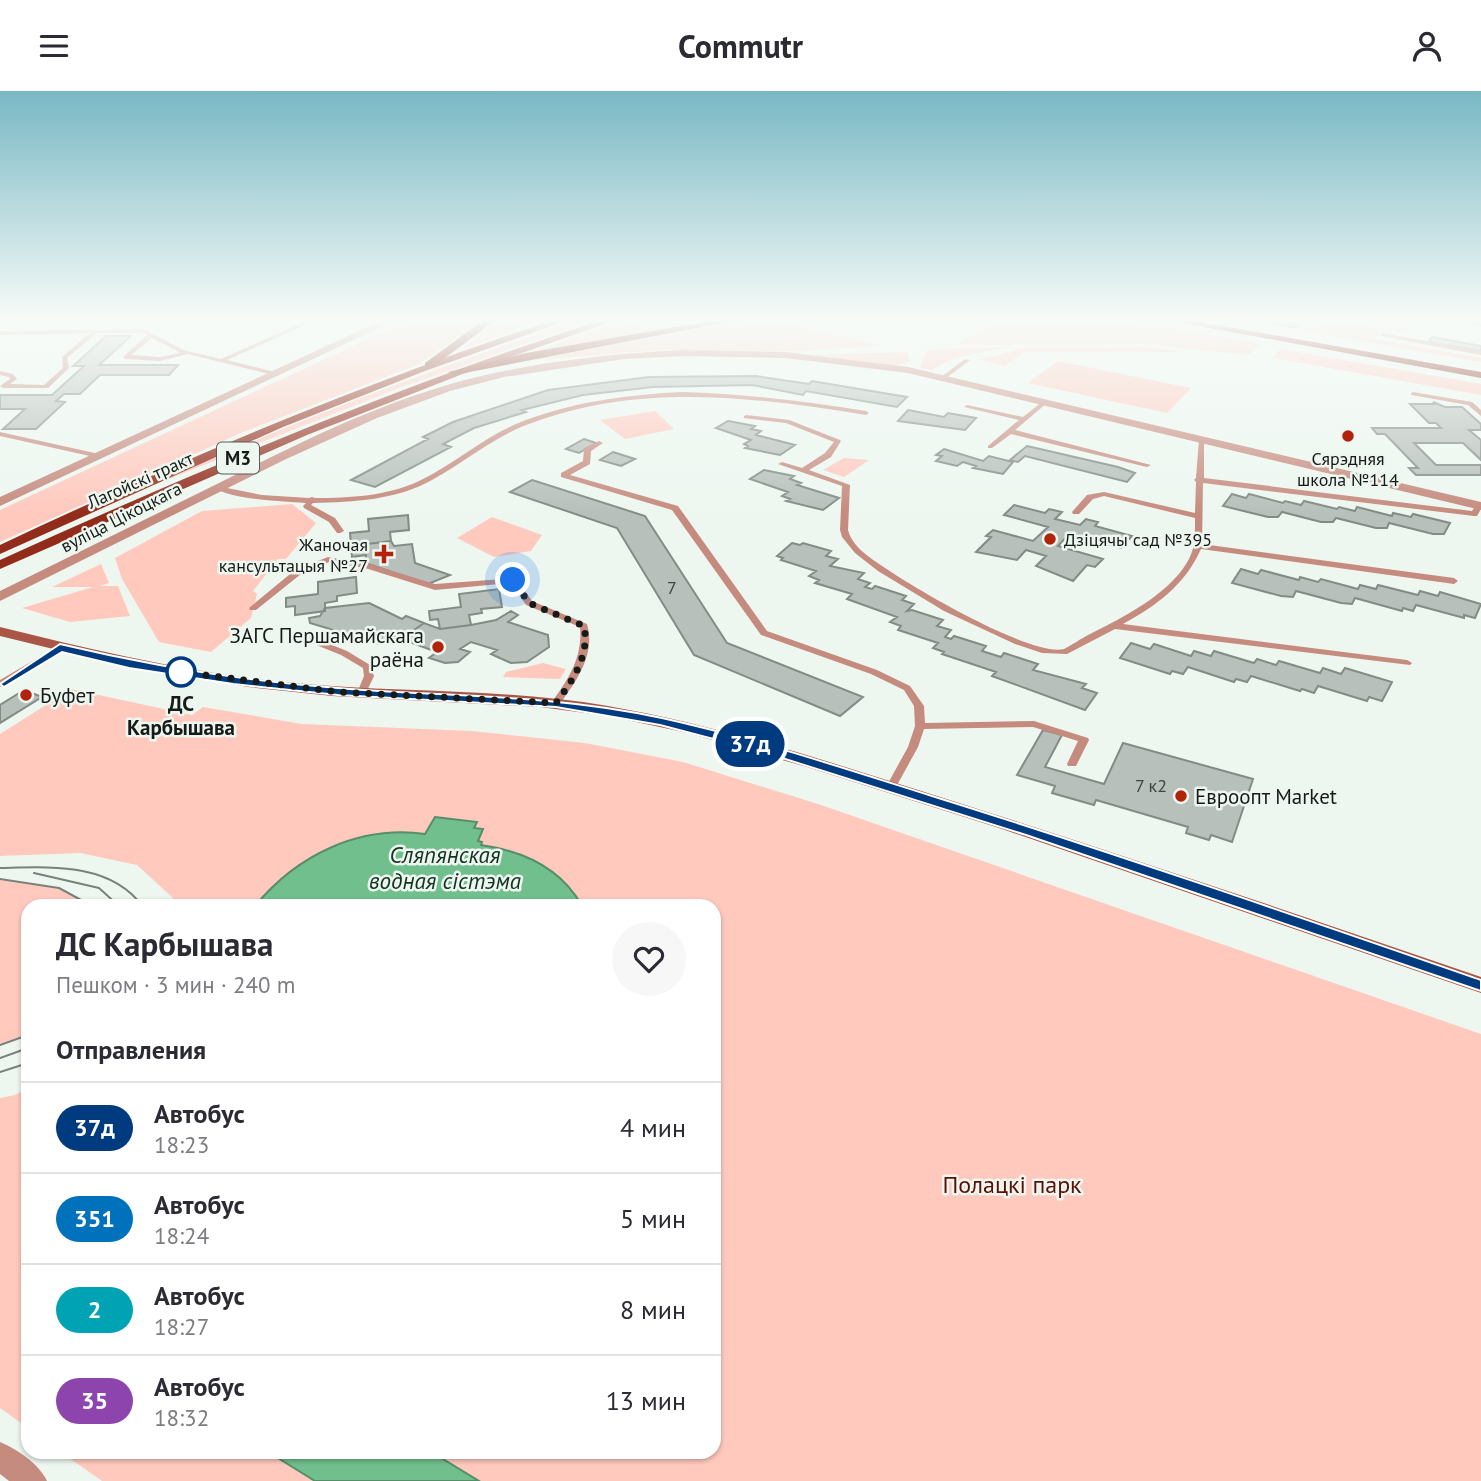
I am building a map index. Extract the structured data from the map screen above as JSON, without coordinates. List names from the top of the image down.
{
  "streets": {
    "main road": ["М3", "Лагойскі тракт"],
    "street": ["вуліца Цікоцкага"]
  },
  "water": ["Сляпянская водная сістэма"],
  "parks": ["Полацкі парк"],
  "places": {
    "other": [
      "Сярэдняя школа №114",
      "Дзіцячы сад №395",
      "ЗАГС Першамайскага раёна",
      "ДС Карбышава",
      "Буфет",
      "Евроопт Market"
    ],
    "health": ["Жаночая кансультацыя №27"]
  },
  "lines": ["bus line 37д"],
  "house_numbers": ["7", "7 к2"],
  "page": {
    "header": "Commutr",
    "on_map": "37д",
    "heading": [
      ["ДС Карбышава", "Пешком · 3 мин · 240 m"],
      "Отправления"
    ],
    "list": [
      {
        "mark": "37д",
        "name": "Автобус",
        "note": "18:23",
        "value": "4 мин"
      },
      {
        "mark": "351",
        "name": "Автобус",
        "note": "18:24",
        "value": "5 мин"
      },
      {
        "mark": "2",
        "name": "Автобус",
        "note": "18:27",
        "value": "8 мин"
      },
      {
        "mark": "35",
        "name": "Автобус",
        "note": "18:32",
        "value": "13 мин"
      }
    ]
  }
}
